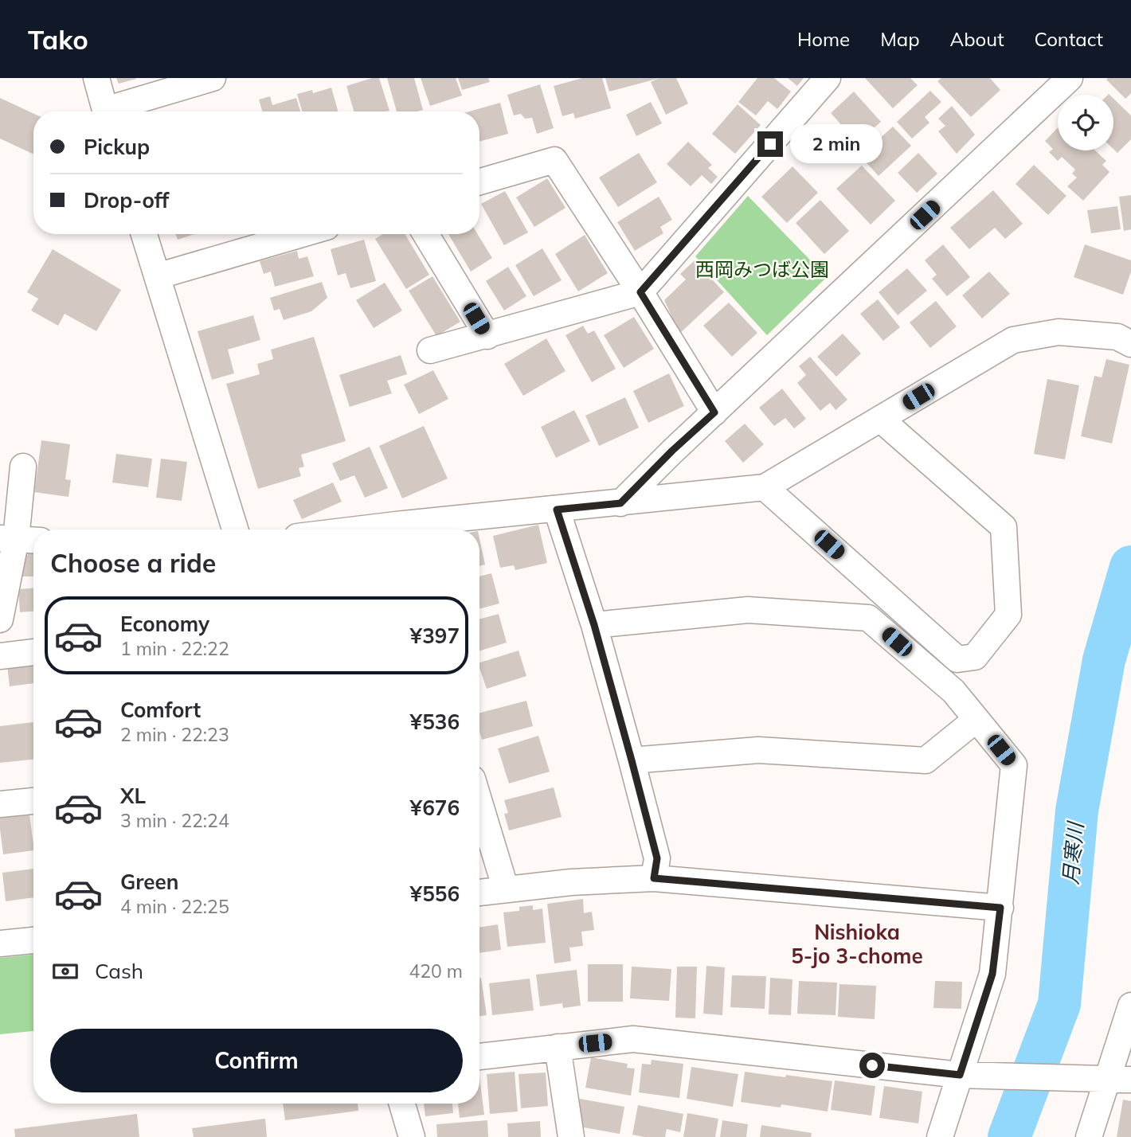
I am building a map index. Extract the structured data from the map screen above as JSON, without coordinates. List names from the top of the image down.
{
  "districts": ["Nishioka 5-jo 3-chome"],
  "water": ["月寒川"],
  "parks": ["西岡みつば公園"],
  "page": {
    "header": "Tako",
    "nav": [
      "Home",
      "Map",
      "About",
      "Contact"
    ],
    "banner": ["Pickup", "Drop-off"],
    "bubble": "2 min",
    "heading": "Choose a ride",
    "list": [
      {
        "name": "Economy",
        "note": "1 min · 22:22",
        "value": "¥397"
      },
      {
        "name": "Comfort",
        "note": "2 min · 22:23",
        "value": "¥536"
      },
      {
        "name": "XL",
        "note": "3 min · 22:24",
        "value": "¥676"
      },
      {
        "name": "Green",
        "note": "4 min · 22:25",
        "value": "¥556"
      }
    ],
    "pay": ["Cash", "420 m"],
    "buttons": "Confirm"
  }
}
